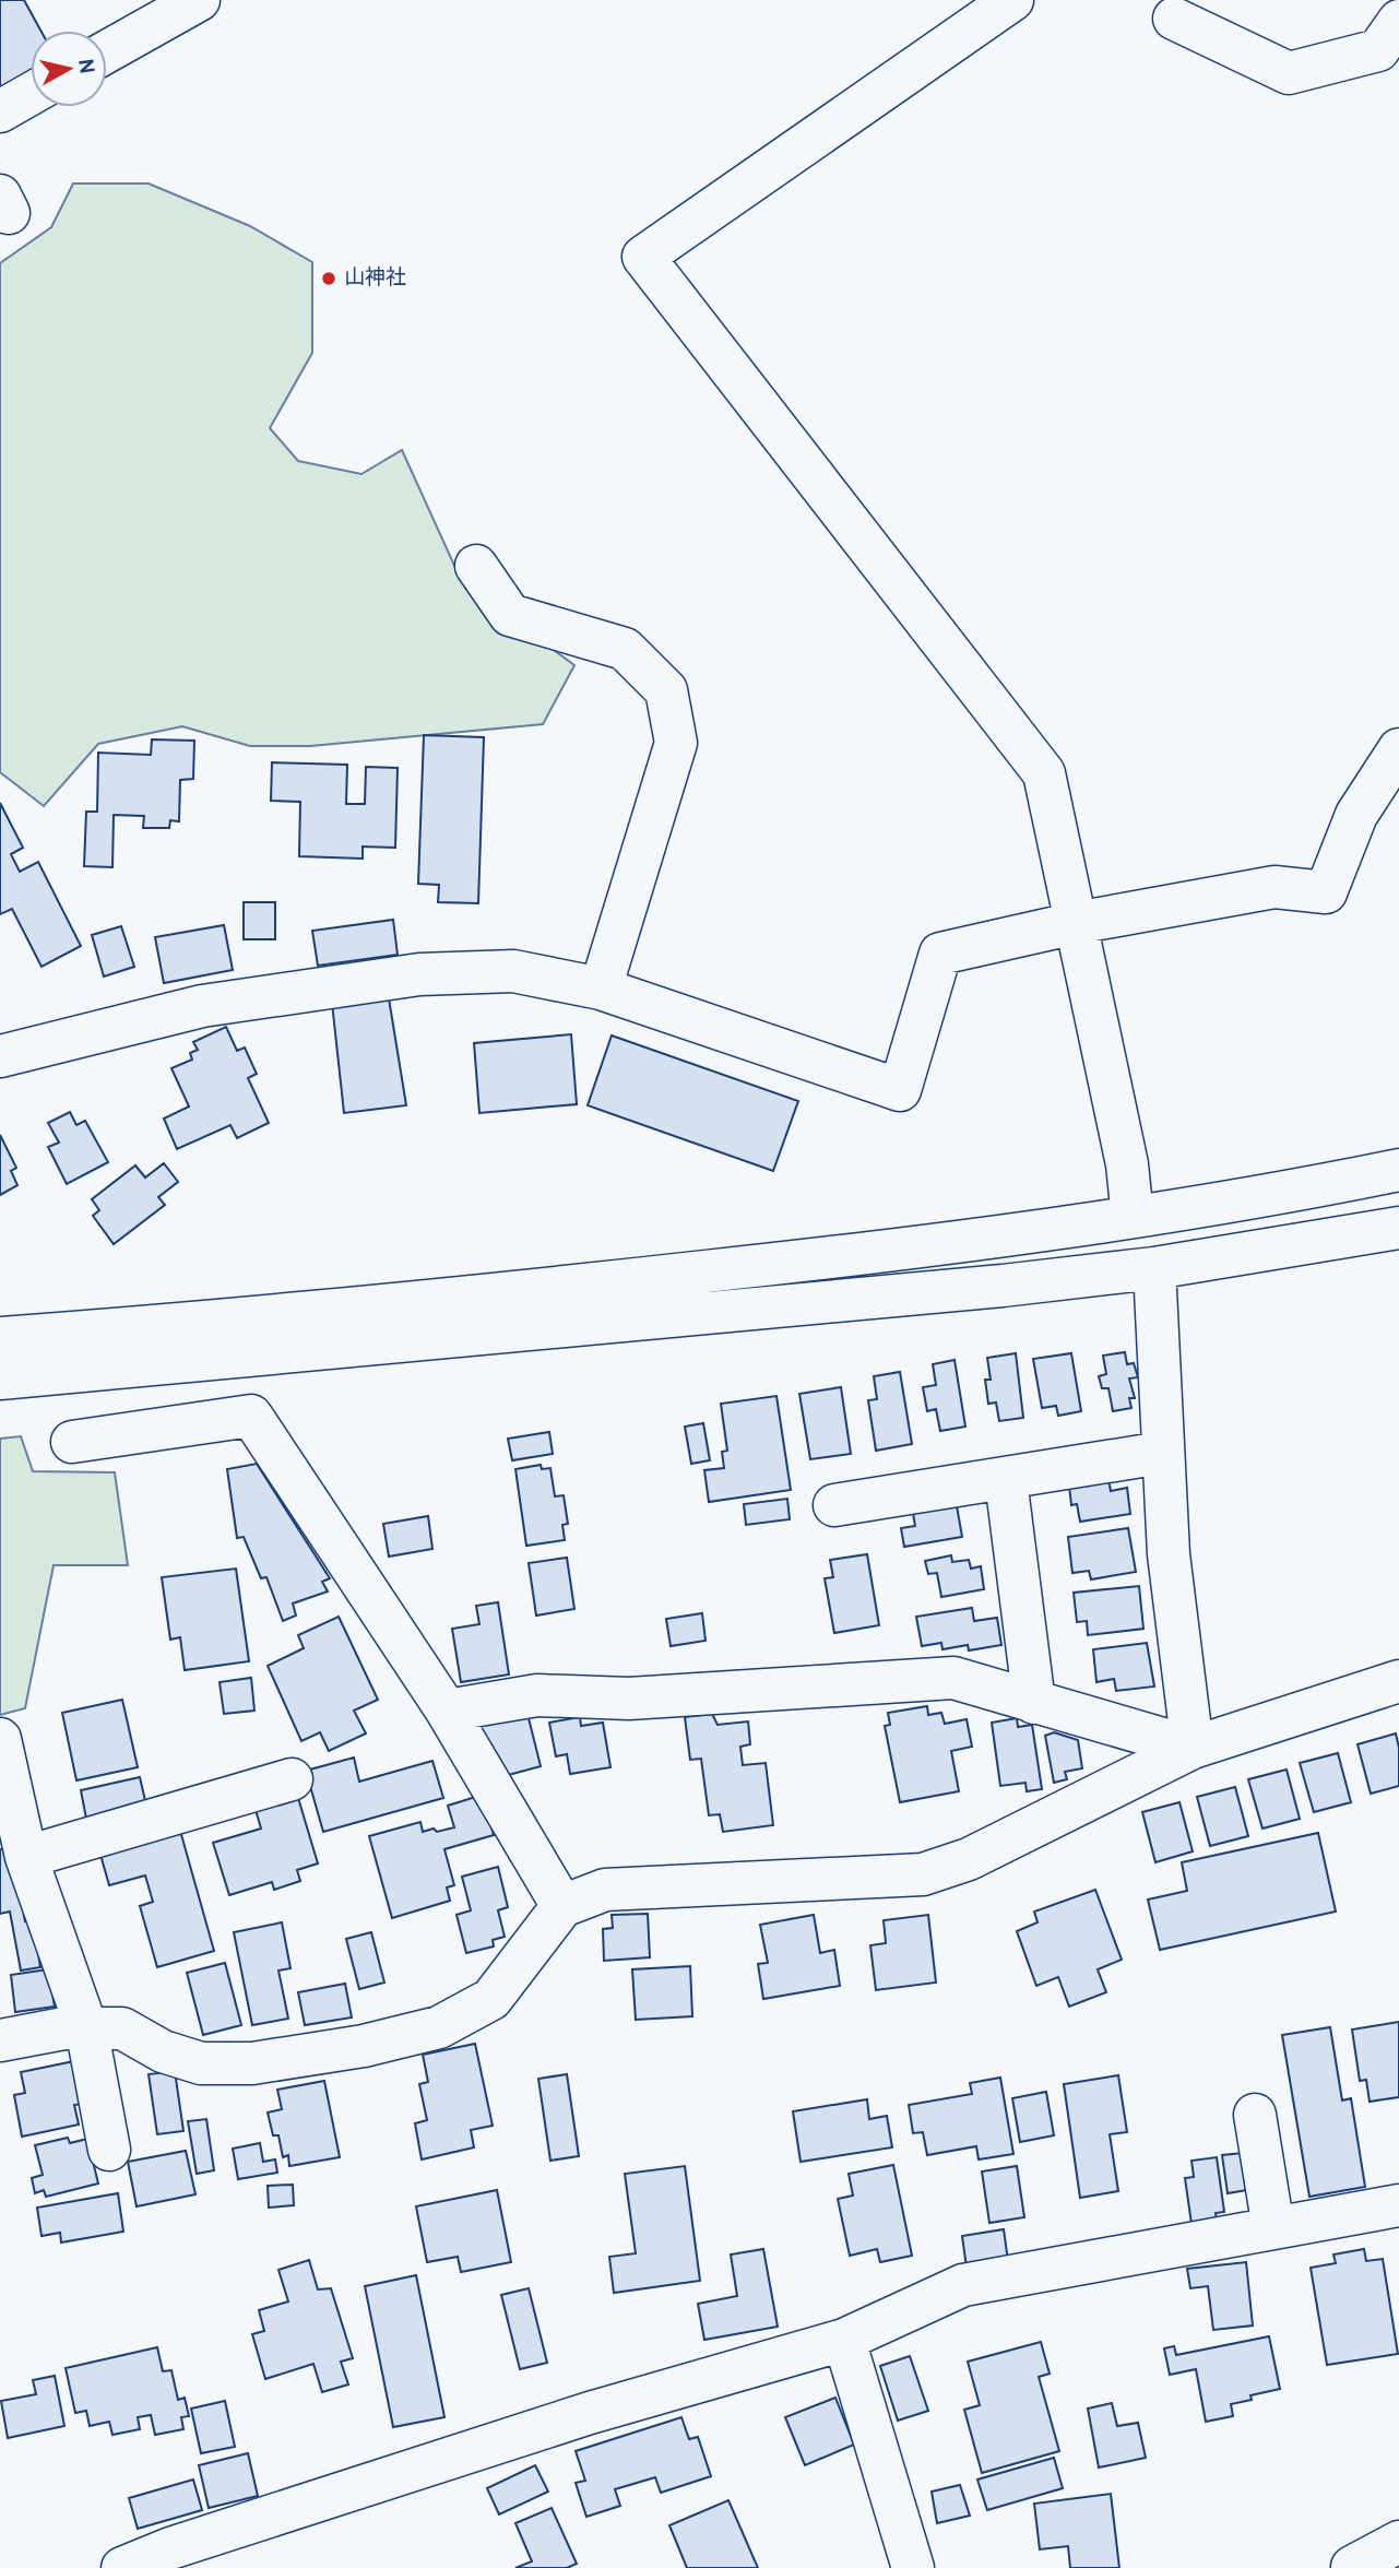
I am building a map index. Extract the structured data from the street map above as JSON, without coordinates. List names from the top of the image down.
{
  "places": ["山神社"],
  "north": "right"
}
